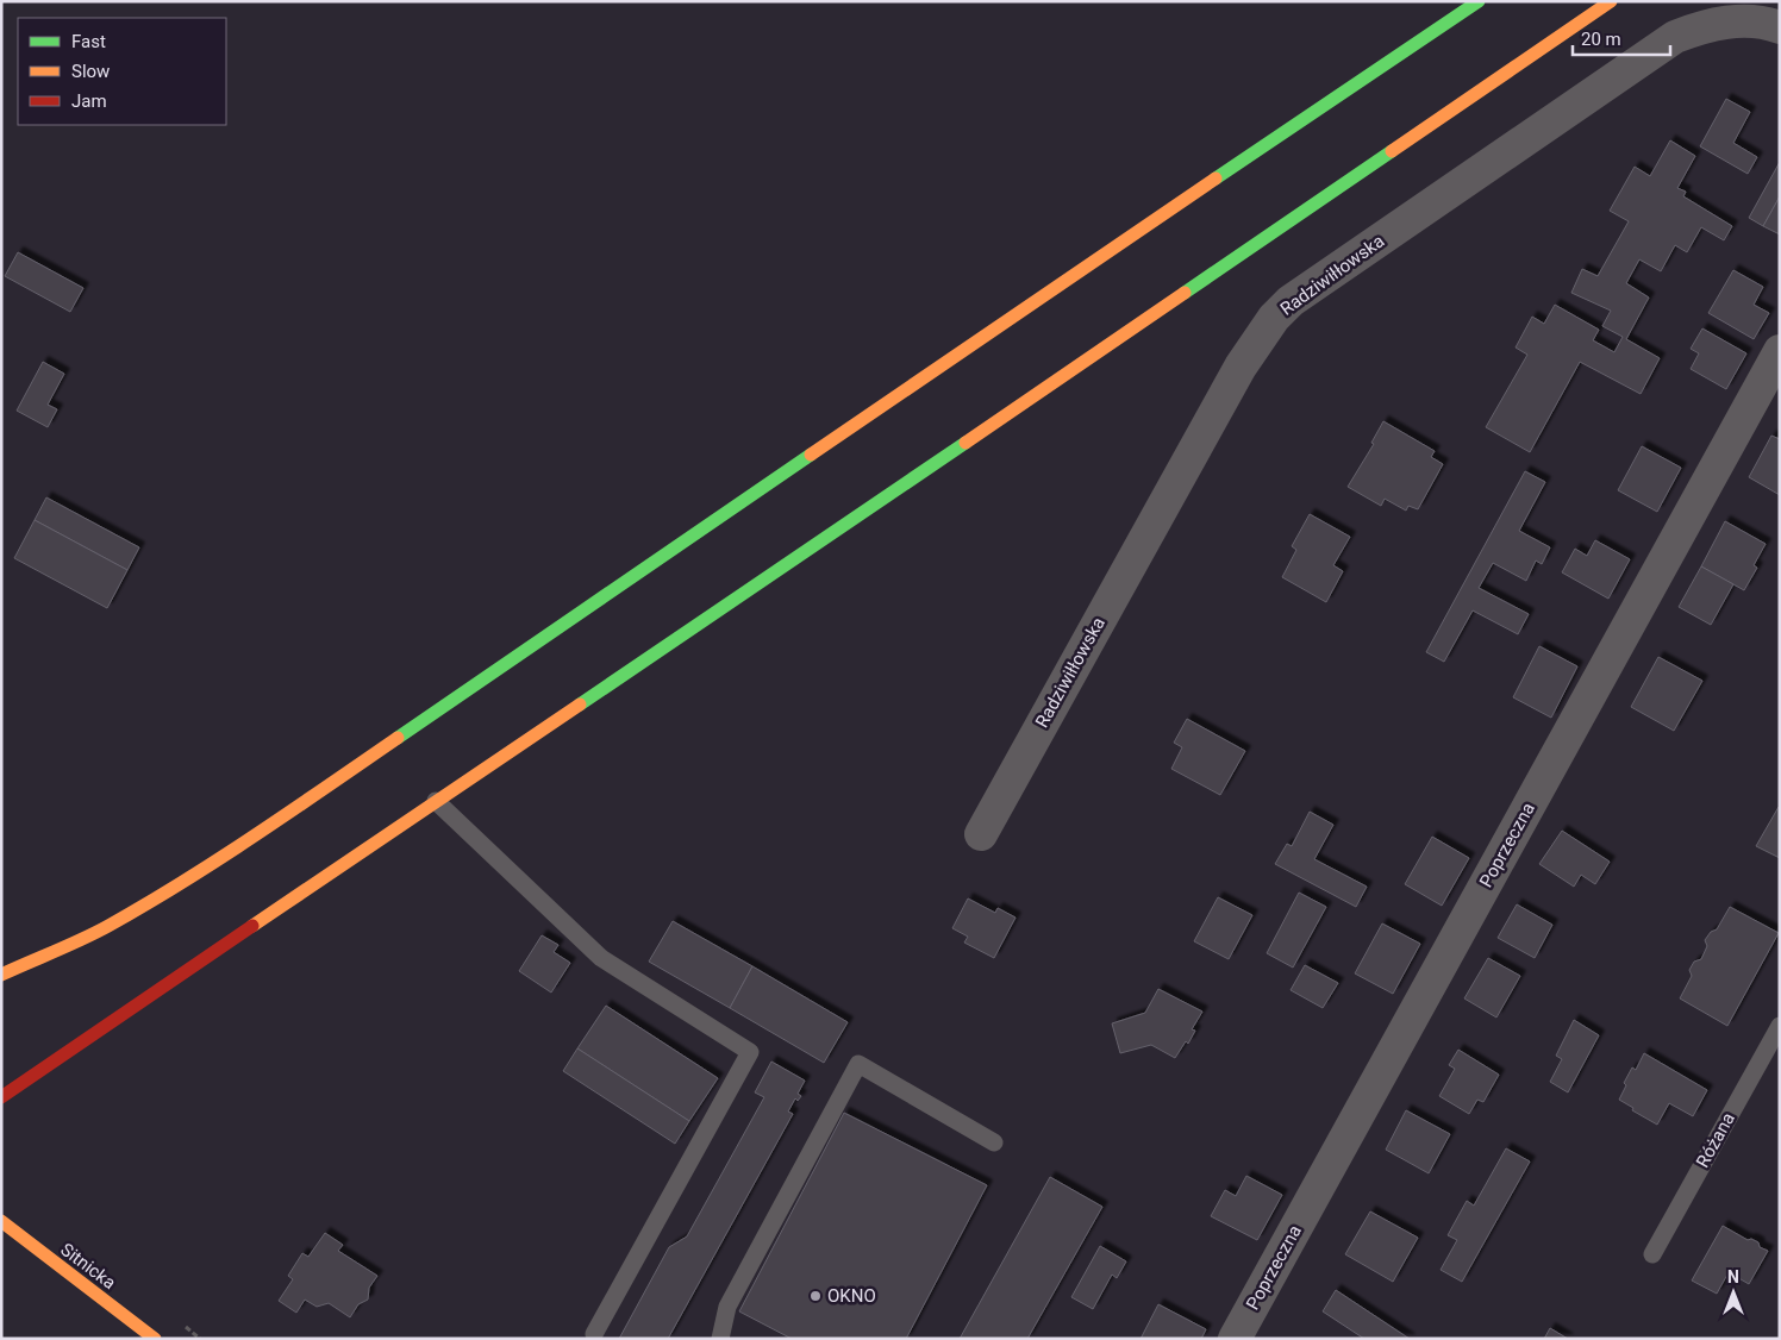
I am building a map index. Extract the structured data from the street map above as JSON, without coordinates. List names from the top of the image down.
{
  "streets": {
    "street": ["Radziwiłłowska", "Poprzeczna", "Sitnicka"],
    "lane": ["Różana"]
  },
  "places": ["OKNO"],
  "legend": ["Fast", "Slow", "Jam"],
  "scale_bar": "20 m",
  "north": "top"
}
